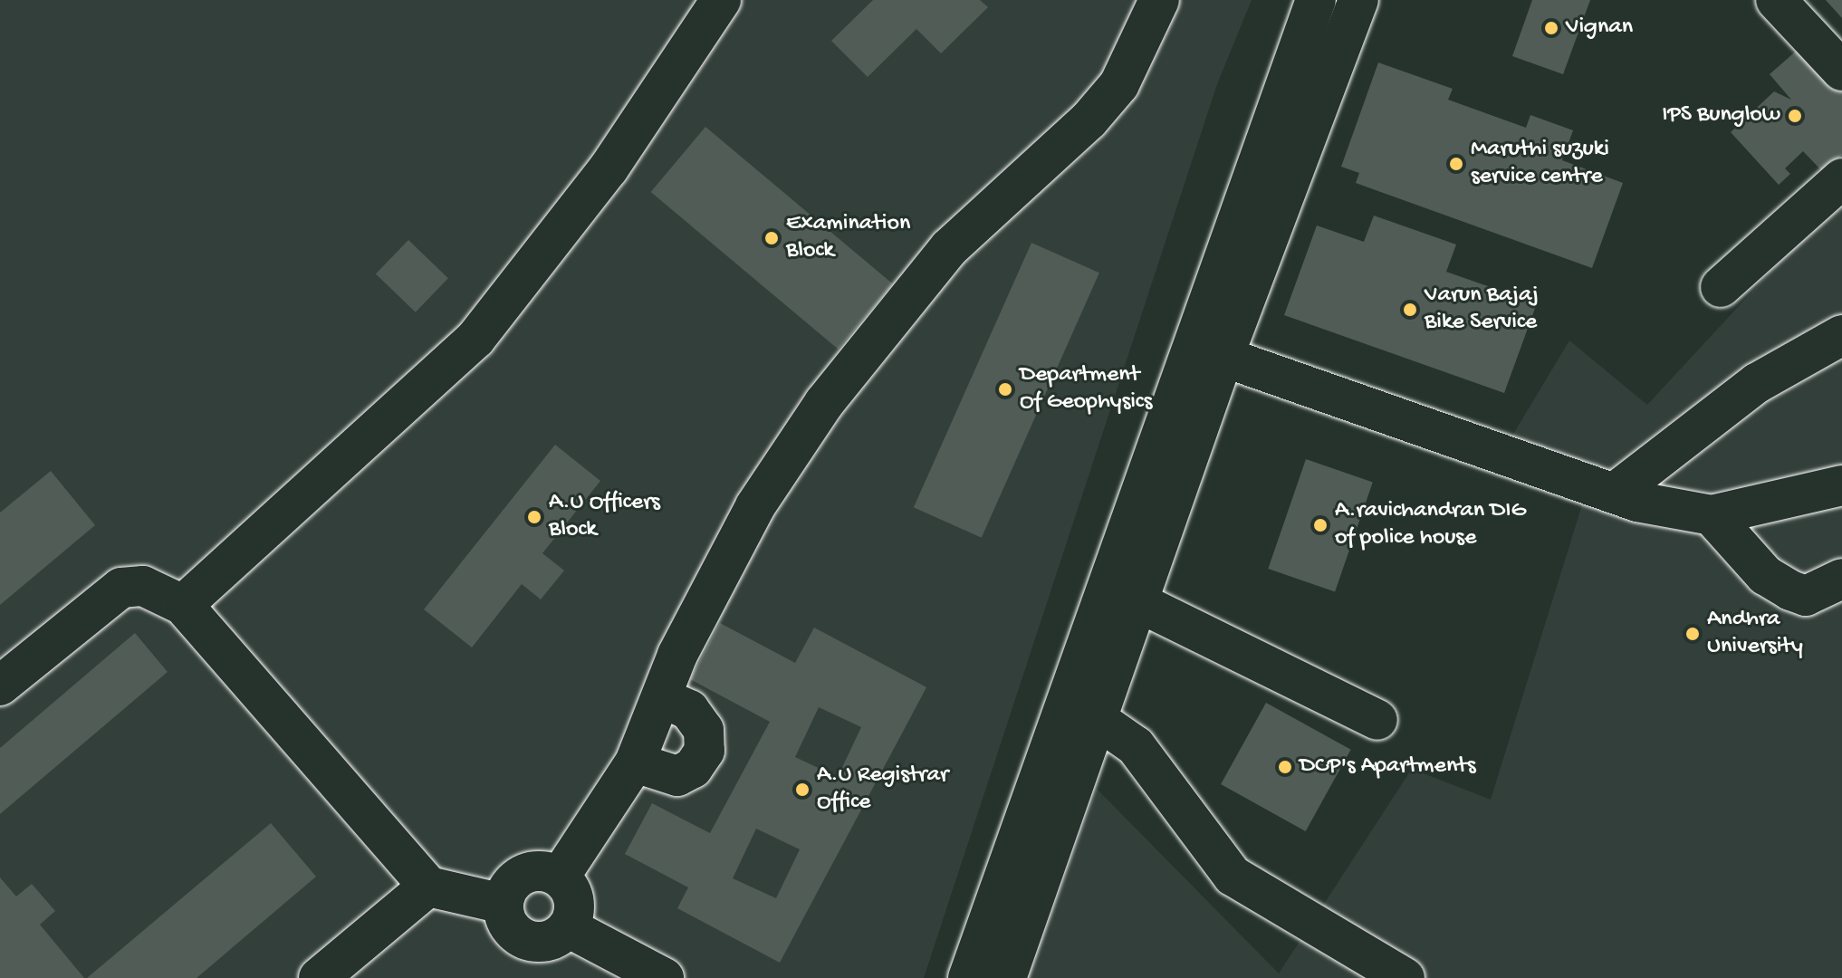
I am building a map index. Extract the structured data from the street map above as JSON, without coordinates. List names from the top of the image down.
{
  "places": [
    "Vignan",
    "IPS Bunglow",
    "Maruthi suzuki service centre",
    "Examination Block",
    "Varun Bajaj Bike Service",
    "Department Of Geophysics",
    "A.U Officers Block",
    "A.ravichandran DIG of police house",
    "Andhra University",
    "DCP's Apartments",
    "A.U Registrar Office"
  ]
}
